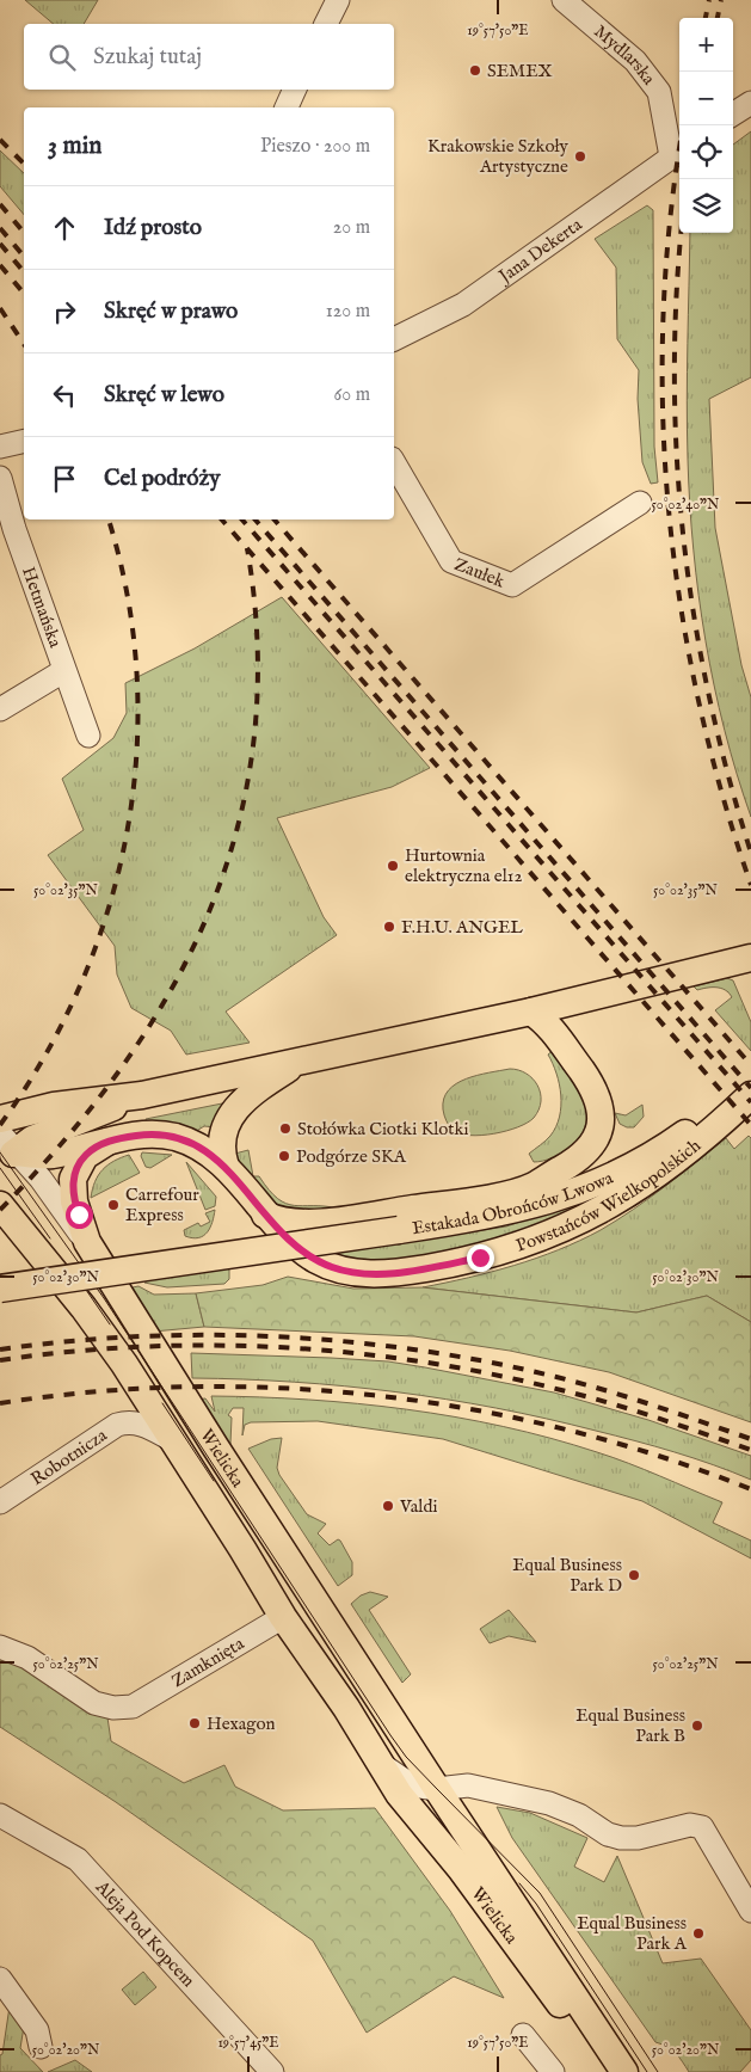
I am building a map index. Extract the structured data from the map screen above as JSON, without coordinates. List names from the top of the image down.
{
  "streets": {
    "main road": ["Powstańców Wielkopolskich", "Estakada Obrońców Lwowa", "Wielicka"],
    "street": [
      "Mydlarska",
      "Jana Dekerta",
      "Zaułek",
      "Hetmańska",
      "Robotnicza",
      "Zamknięta",
      "Aleja Pod Kopcem"
    ]
  },
  "crossings": [
    ["Mydlarska", "Jana Dekerta"],
    ["Powstańców Wielkopolskich", "Wielicka"],
    ["Robotnicza", "Wielicka"],
    ["Wielicka", "Zamknięta"]
  ],
  "places": [
    "SEMEX",
    "Krakowskie Szkoły Artystyczne",
    "Hurtownia elektryczna el12",
    "F.H.U. ANGEL",
    "Stołówka Ciotki Klotki",
    "Podgórze SKA",
    "Carrefour Express",
    "Valdi",
    "Equal Business Park D",
    "Hexagon",
    "Equal Business Park B",
    "Equal Business Park A"
  ],
  "page": {
    "map_buttons": ["+", "−"],
    "search": "Szukaj tutaj",
    "heading": ["3 min", "Pieszo · 200 m"],
    "list": [
      ["Idź prosto", "20 m"],
      ["Skręć w prawo", "120 m"],
      ["Skręć w lewo", "60 m"],
      "Cel podróży"
    ]
  },
  "coordinates": [
    "19°57'50\"E",
    "50°02'40\"N",
    "50°02'35\"N",
    "50°02'30\"N",
    "50°02'25\"N",
    "19°57'45\"E",
    "50°02'20\"N"
  ]
}
